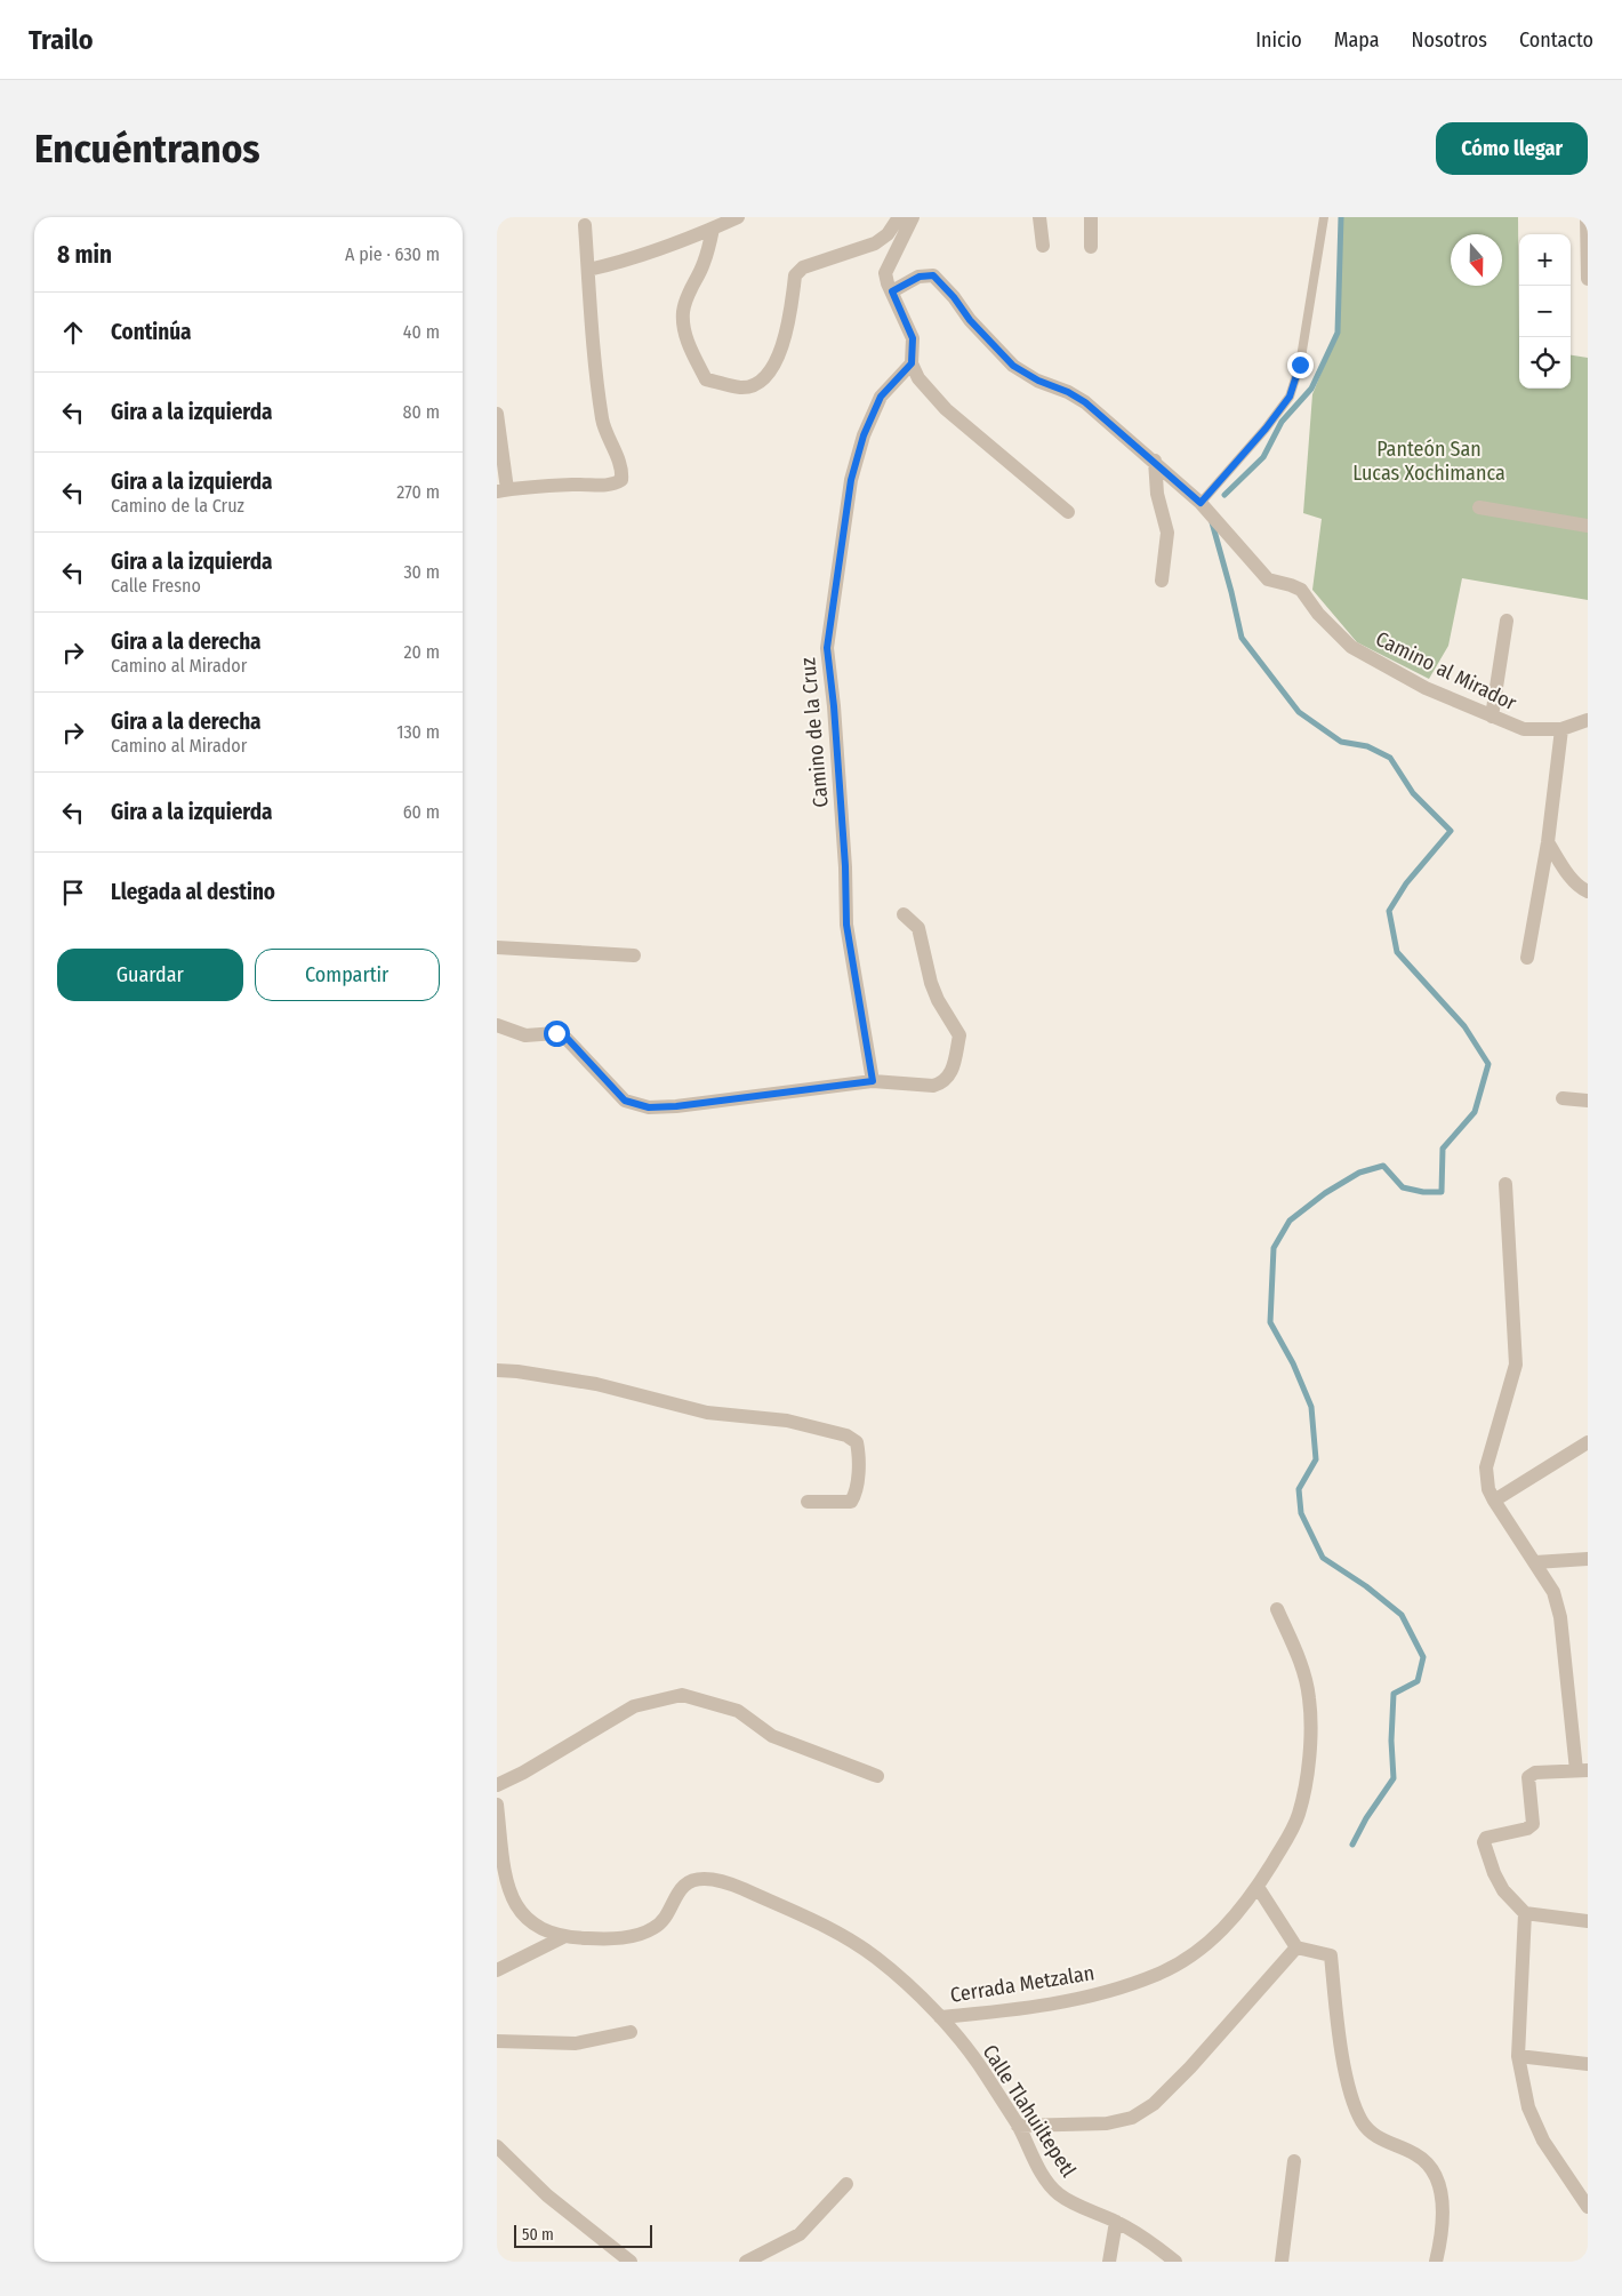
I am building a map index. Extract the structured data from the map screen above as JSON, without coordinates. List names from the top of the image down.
{
  "streets": {
    "street": [
      "Camino al Mirador",
      "Camino de la Cruz",
      "Cerrada Metzalan",
      "Calle Tlahuiltepetl"
    ]
  },
  "crossings": [
    ["Cerrada Metzalan", "Calle Tlahuiltepetl"]
  ],
  "parks": ["Panteón San Lucas Xochimanca"],
  "scale_bar": "50 m",
  "north": "bottom",
  "page": {
    "header": "Trailo",
    "nav": [
      "Inicio",
      "Mapa",
      "Nosotros",
      "Contacto"
    ],
    "buttons": [
      "Cómo llegar",
      ["Guardar", "Compartir"]
    ],
    "title": "Encuéntranos",
    "heading": ["8 min", "A pie · 630 m"],
    "map_buttons": ["+", "−"],
    "list": [
      ["Continúa", "40 m"],
      ["Gira a la izquierda", "80 m"],
      ["Gira a la izquierda", "Camino de la Cruz", "270 m"],
      ["Gira a la izquierda", "Calle Fresno", "30 m"],
      ["Gira a la derecha", "Camino al Mirador", "20 m"],
      ["Gira a la derecha", "Camino al Mirador", "130 m"],
      ["Gira a la izquierda", "60 m"],
      "Llegada al destino"
    ],
    "scale": "50 m"
  }
}
